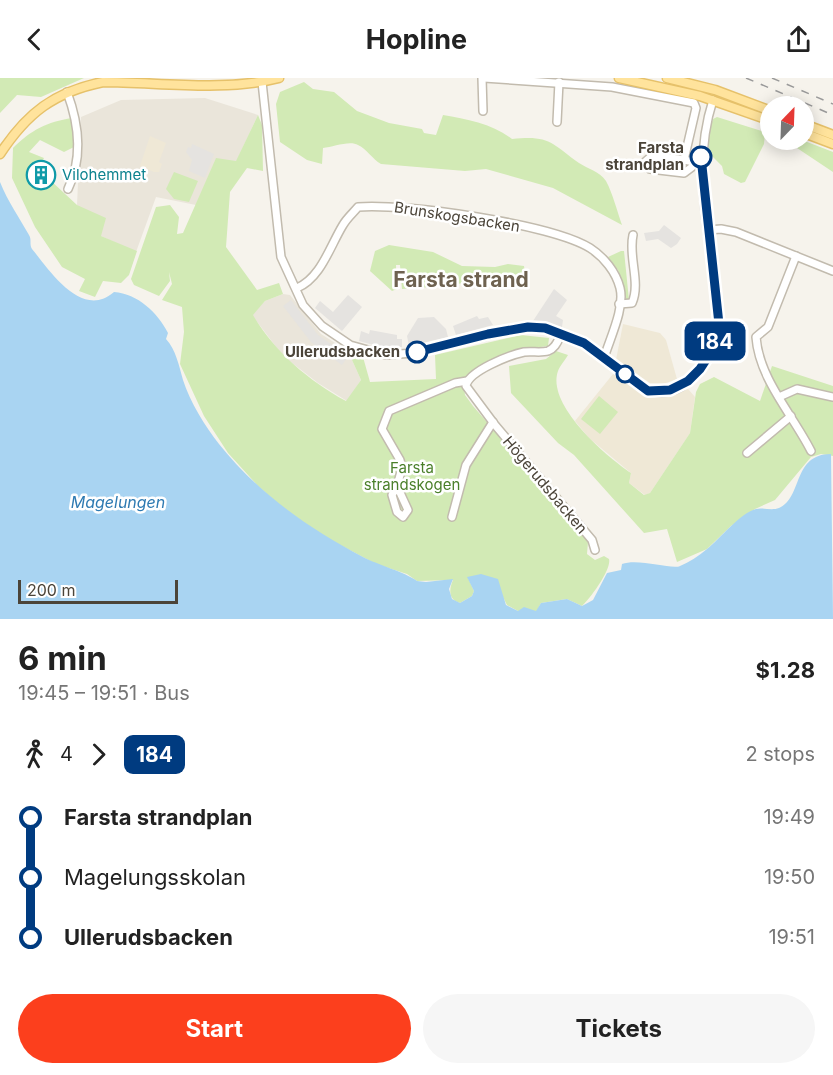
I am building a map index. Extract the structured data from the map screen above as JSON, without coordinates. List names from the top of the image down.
{
  "streets": {
    "street": ["Brunskogsbacken", "Högerudsbacken"]
  },
  "districts": ["Farsta strand"],
  "water": ["Magelungen"],
  "parks": ["Farsta strandskogen"],
  "places": {
    "other": ["Farsta strandplan", "Ullerudsbacken"],
    "building": ["Vilohemmet"]
  },
  "lines": ["bus line 184"],
  "scale_bar": "200 m",
  "north": "top right",
  "page": {
    "header": "Hopline",
    "on_map": "184",
    "scale": "200 m",
    "heading": ["6 min", "19:45 – 19:51 · Bus", "$1.28"],
    "legs": ["4", "184", "2 stops"],
    "list": [
      {
        "name": "Farsta strandplan",
        "value": "19:49"
      },
      {
        "name": "Magelungsskolan",
        "value": "19:50"
      },
      {
        "name": "Ullerudsbacken",
        "value": "19:51"
      }
    ],
    "buttons": ["Start", "Tickets"]
  }
}
